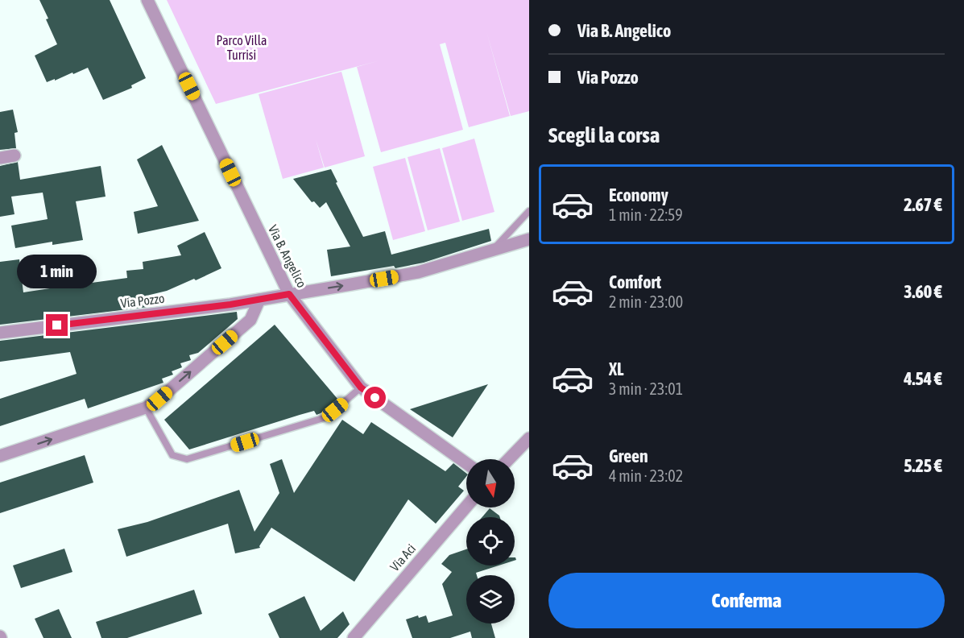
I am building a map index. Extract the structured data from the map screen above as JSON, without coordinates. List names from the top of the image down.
{
  "streets": {
    "street": ["Via B. Angelico", "Via Pozzo", "Via Aci"]
  },
  "crossings": [
    ["Via B. Angelico", "Via Pozzo"]
  ],
  "one_way": ["Via Pozzo"],
  "parks": ["Parco Villa Turrisi"],
  "north": "bottom",
  "page": {
    "banner": ["Via B. Angelico", "Via Pozzo"],
    "heading": "Scegli la corsa",
    "list": [
      {
        "name": "Economy",
        "note": "1 min · 22:59",
        "value": "2.67 €"
      },
      {
        "name": "Comfort",
        "note": "2 min · 23:00",
        "value": "3.60 €"
      },
      {
        "name": "XL",
        "note": "3 min · 23:01",
        "value": "4.54 €"
      },
      {
        "name": "Green",
        "note": "4 min · 23:02",
        "value": "5.25 €"
      }
    ],
    "bubble": "1 min",
    "buttons": "Conferma"
  }
}
